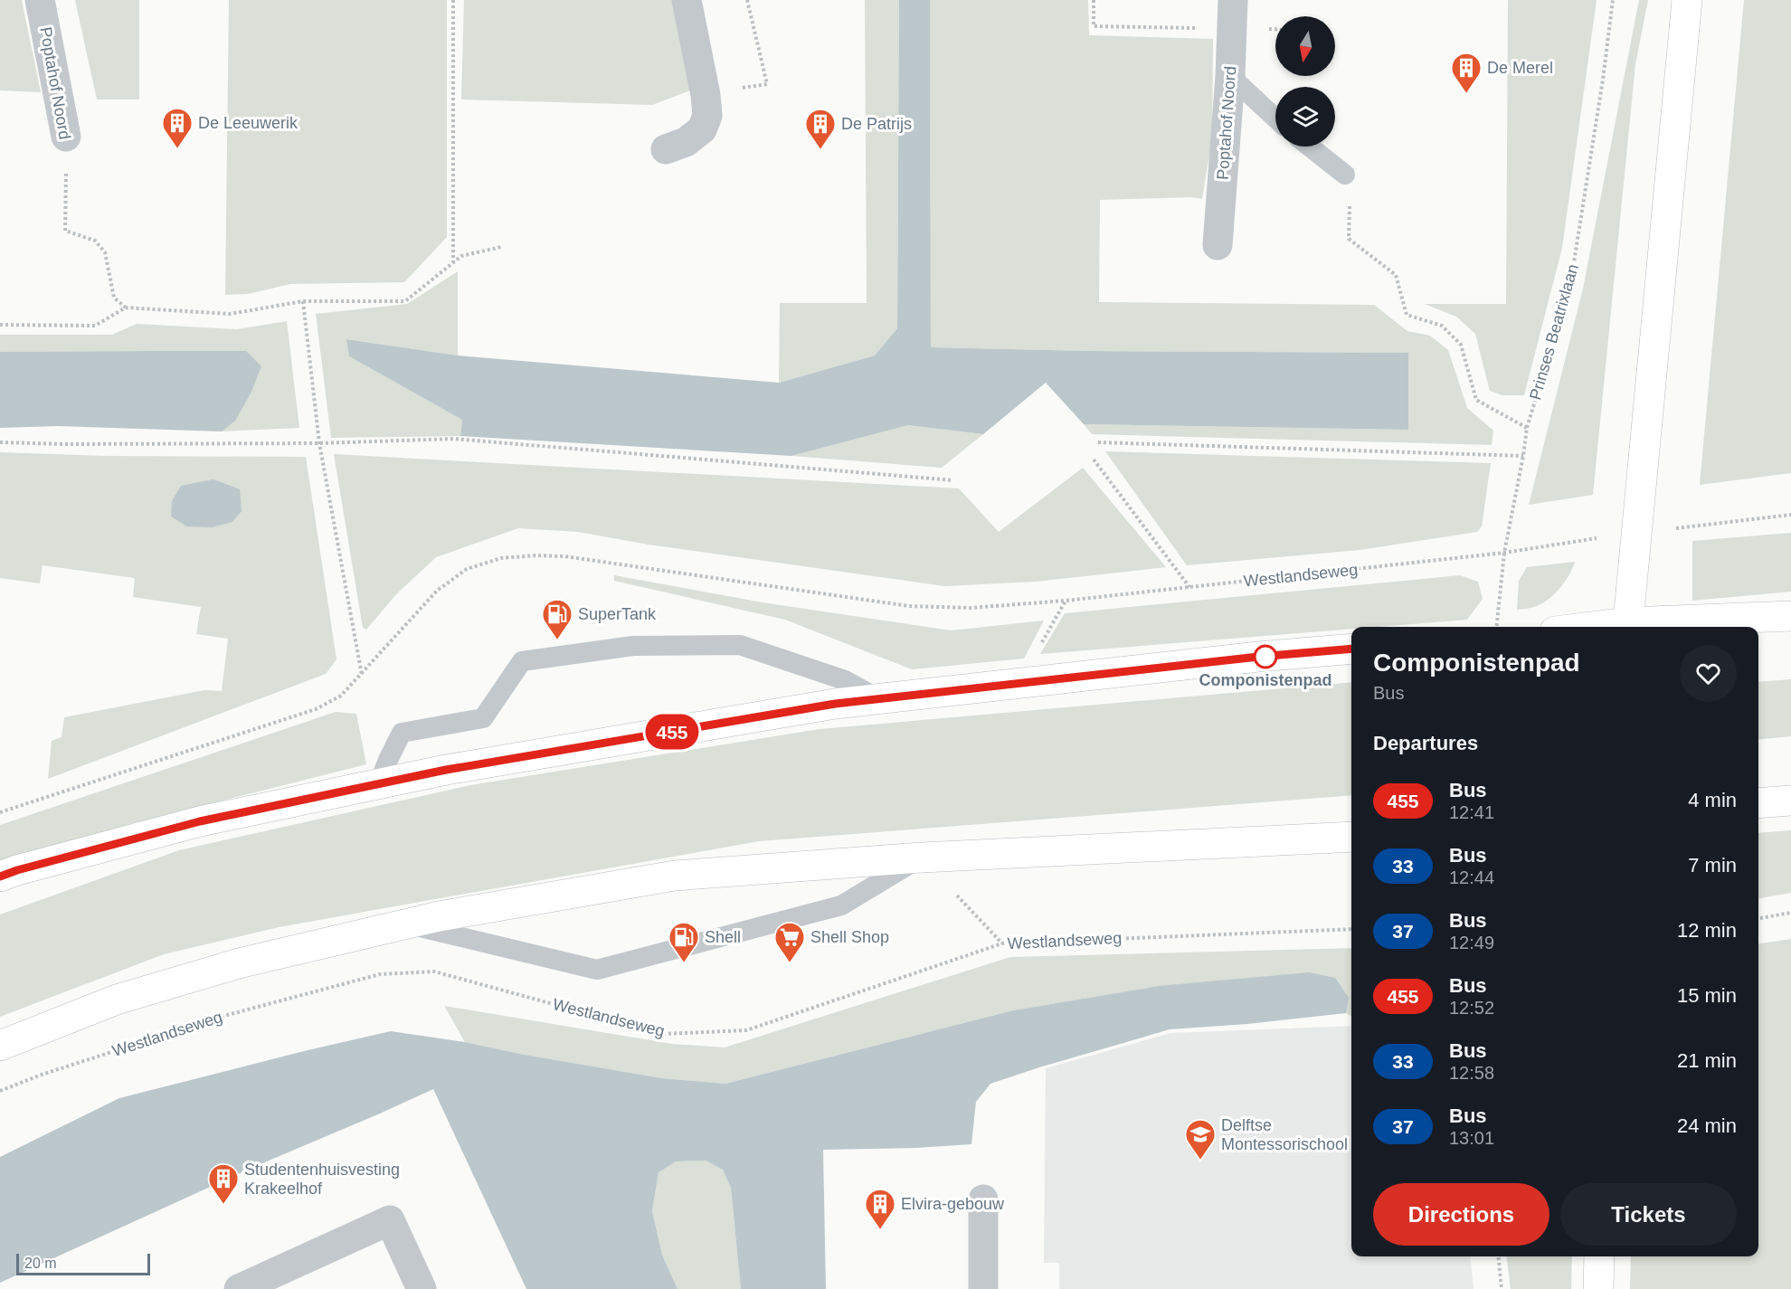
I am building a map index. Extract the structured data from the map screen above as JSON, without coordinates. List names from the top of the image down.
{
  "streets": {
    "street": ["Poptahof Noord"],
    "path": ["Prinses Beatrixlaan", "Westlandseweg"]
  },
  "crossings": [
    ["Prinses Beatrixlaan", "Westlandseweg"]
  ],
  "places": {
    "building": [
      "De Merel",
      "De Leeuwerik",
      "De Patrijs",
      "Studentenhuisvesting Krakeelhof",
      "Elvira-gebouw"
    ],
    "fuel station": ["SuperTank", "Shell"],
    "other": ["Componistenpad"],
    "supermarket": ["Shell Shop"],
    "school or university": ["Delftse Montessorischool"]
  },
  "lines": ["bus line 455"],
  "scale_bar": "20 m",
  "north": "bottom",
  "page": {
    "on_map": "455",
    "heading": [
      ["Componistenpad", "Bus"],
      "Departures"
    ],
    "list": [
      {
        "mark": "455",
        "name": "Bus",
        "note": "12:41",
        "value": "4 min"
      },
      {
        "mark": "33",
        "name": "Bus",
        "note": "12:44",
        "value": "7 min"
      },
      {
        "mark": "37",
        "name": "Bus",
        "note": "12:49",
        "value": "12 min"
      },
      {
        "mark": "455",
        "name": "Bus",
        "note": "12:52",
        "value": "15 min"
      },
      {
        "mark": "33",
        "name": "Bus",
        "note": "12:58",
        "value": "21 min"
      },
      {
        "mark": "37",
        "name": "Bus",
        "note": "13:01",
        "value": "24 min"
      }
    ],
    "buttons": ["Directions", "Tickets"],
    "scale": "20 m"
  }
}
